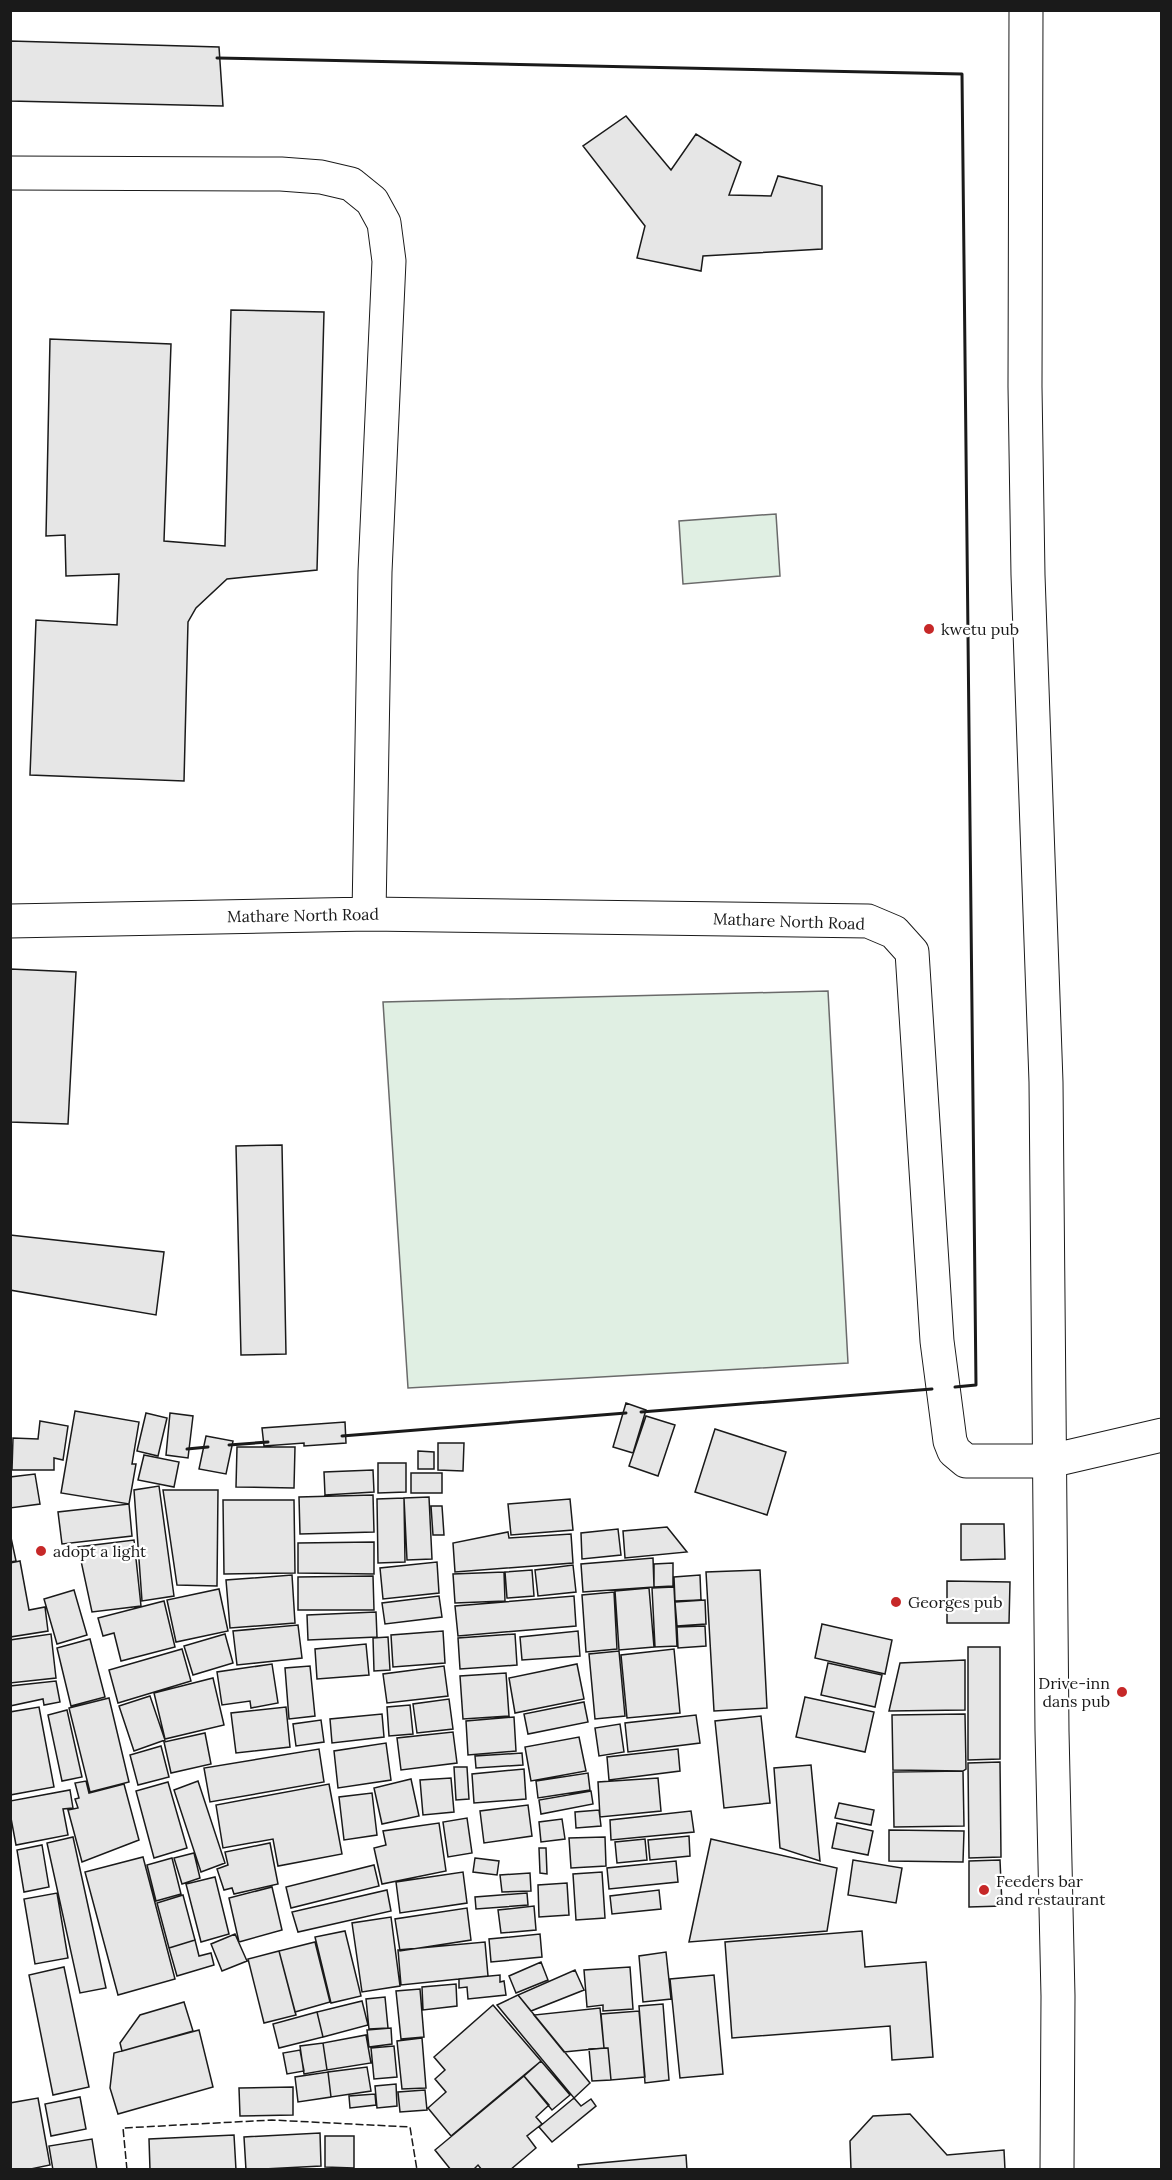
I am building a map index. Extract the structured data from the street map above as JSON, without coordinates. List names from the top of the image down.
{
  "streets": {
    "street": ["Mathare North Road"]
  },
  "places": [
    "kwetu pub",
    "adopt a light",
    "Georges pub",
    "Drive-inn dans pub",
    "Feeders bar and restaurant"
  ]
}
